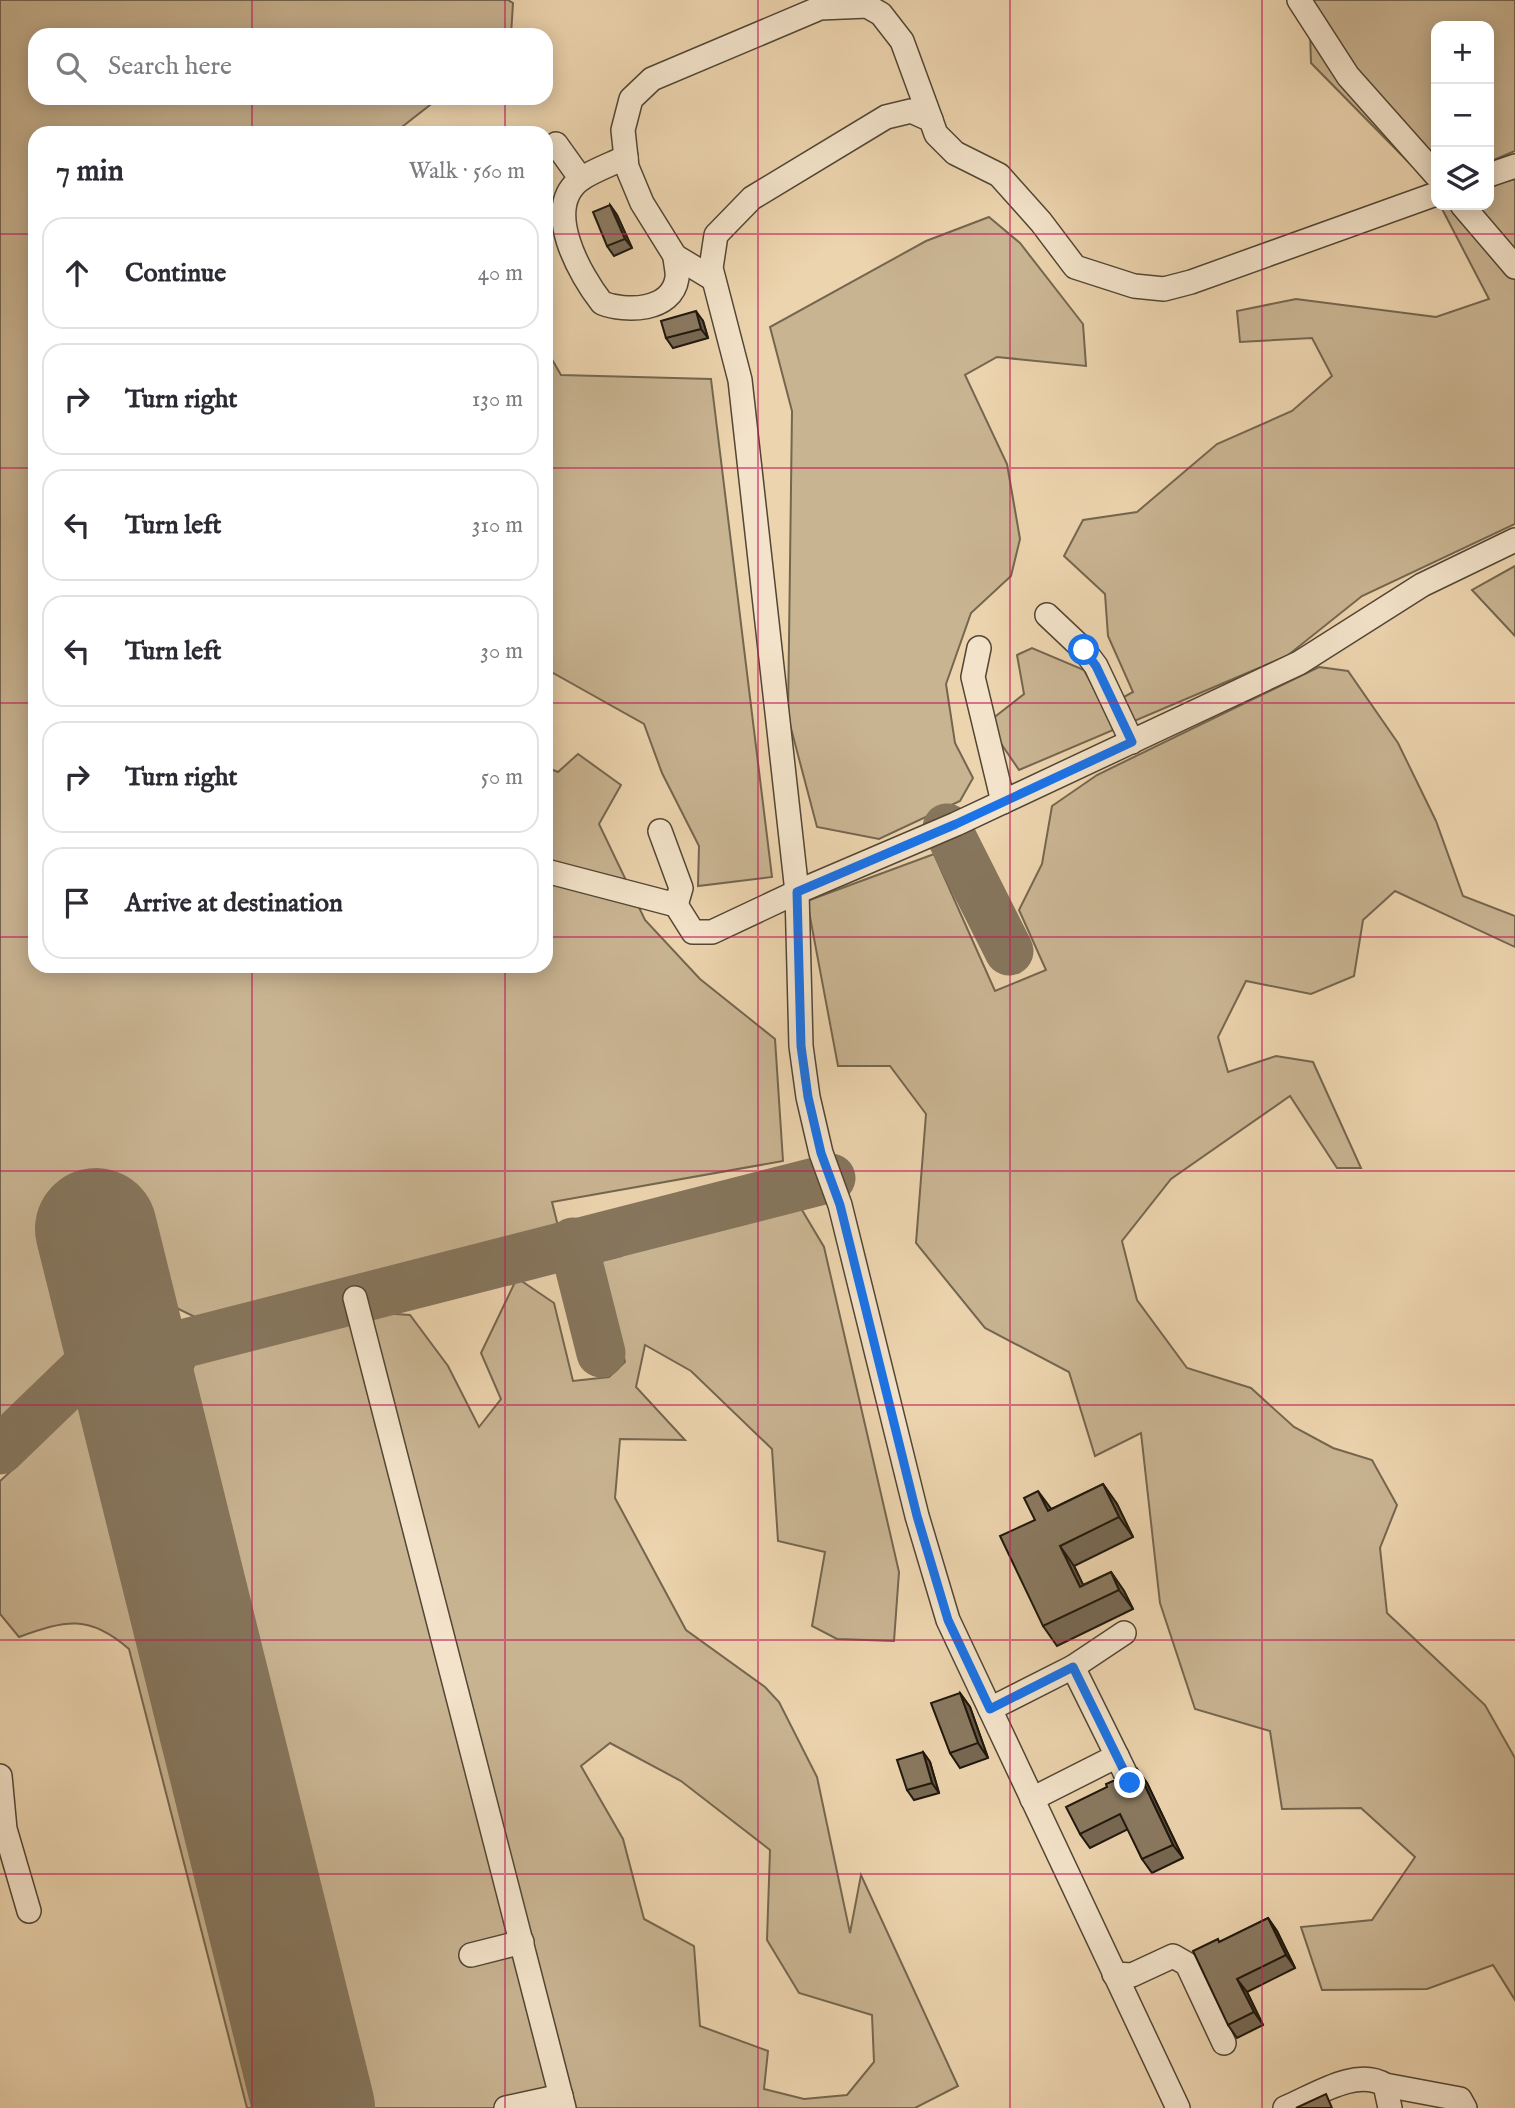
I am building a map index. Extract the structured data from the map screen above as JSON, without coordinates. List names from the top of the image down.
{
  "page": {
    "map_buttons": ["+", "−"],
    "search": "Search here",
    "heading": ["7 min", "Walk · 560 m"],
    "list": [
      ["Continue", "40 m"],
      ["Turn right", "130 m"],
      ["Turn left", "310 m"],
      ["Turn left", "30 m"],
      ["Turn right", "50 m"],
      "Arrive at destination"
    ]
  }
}
